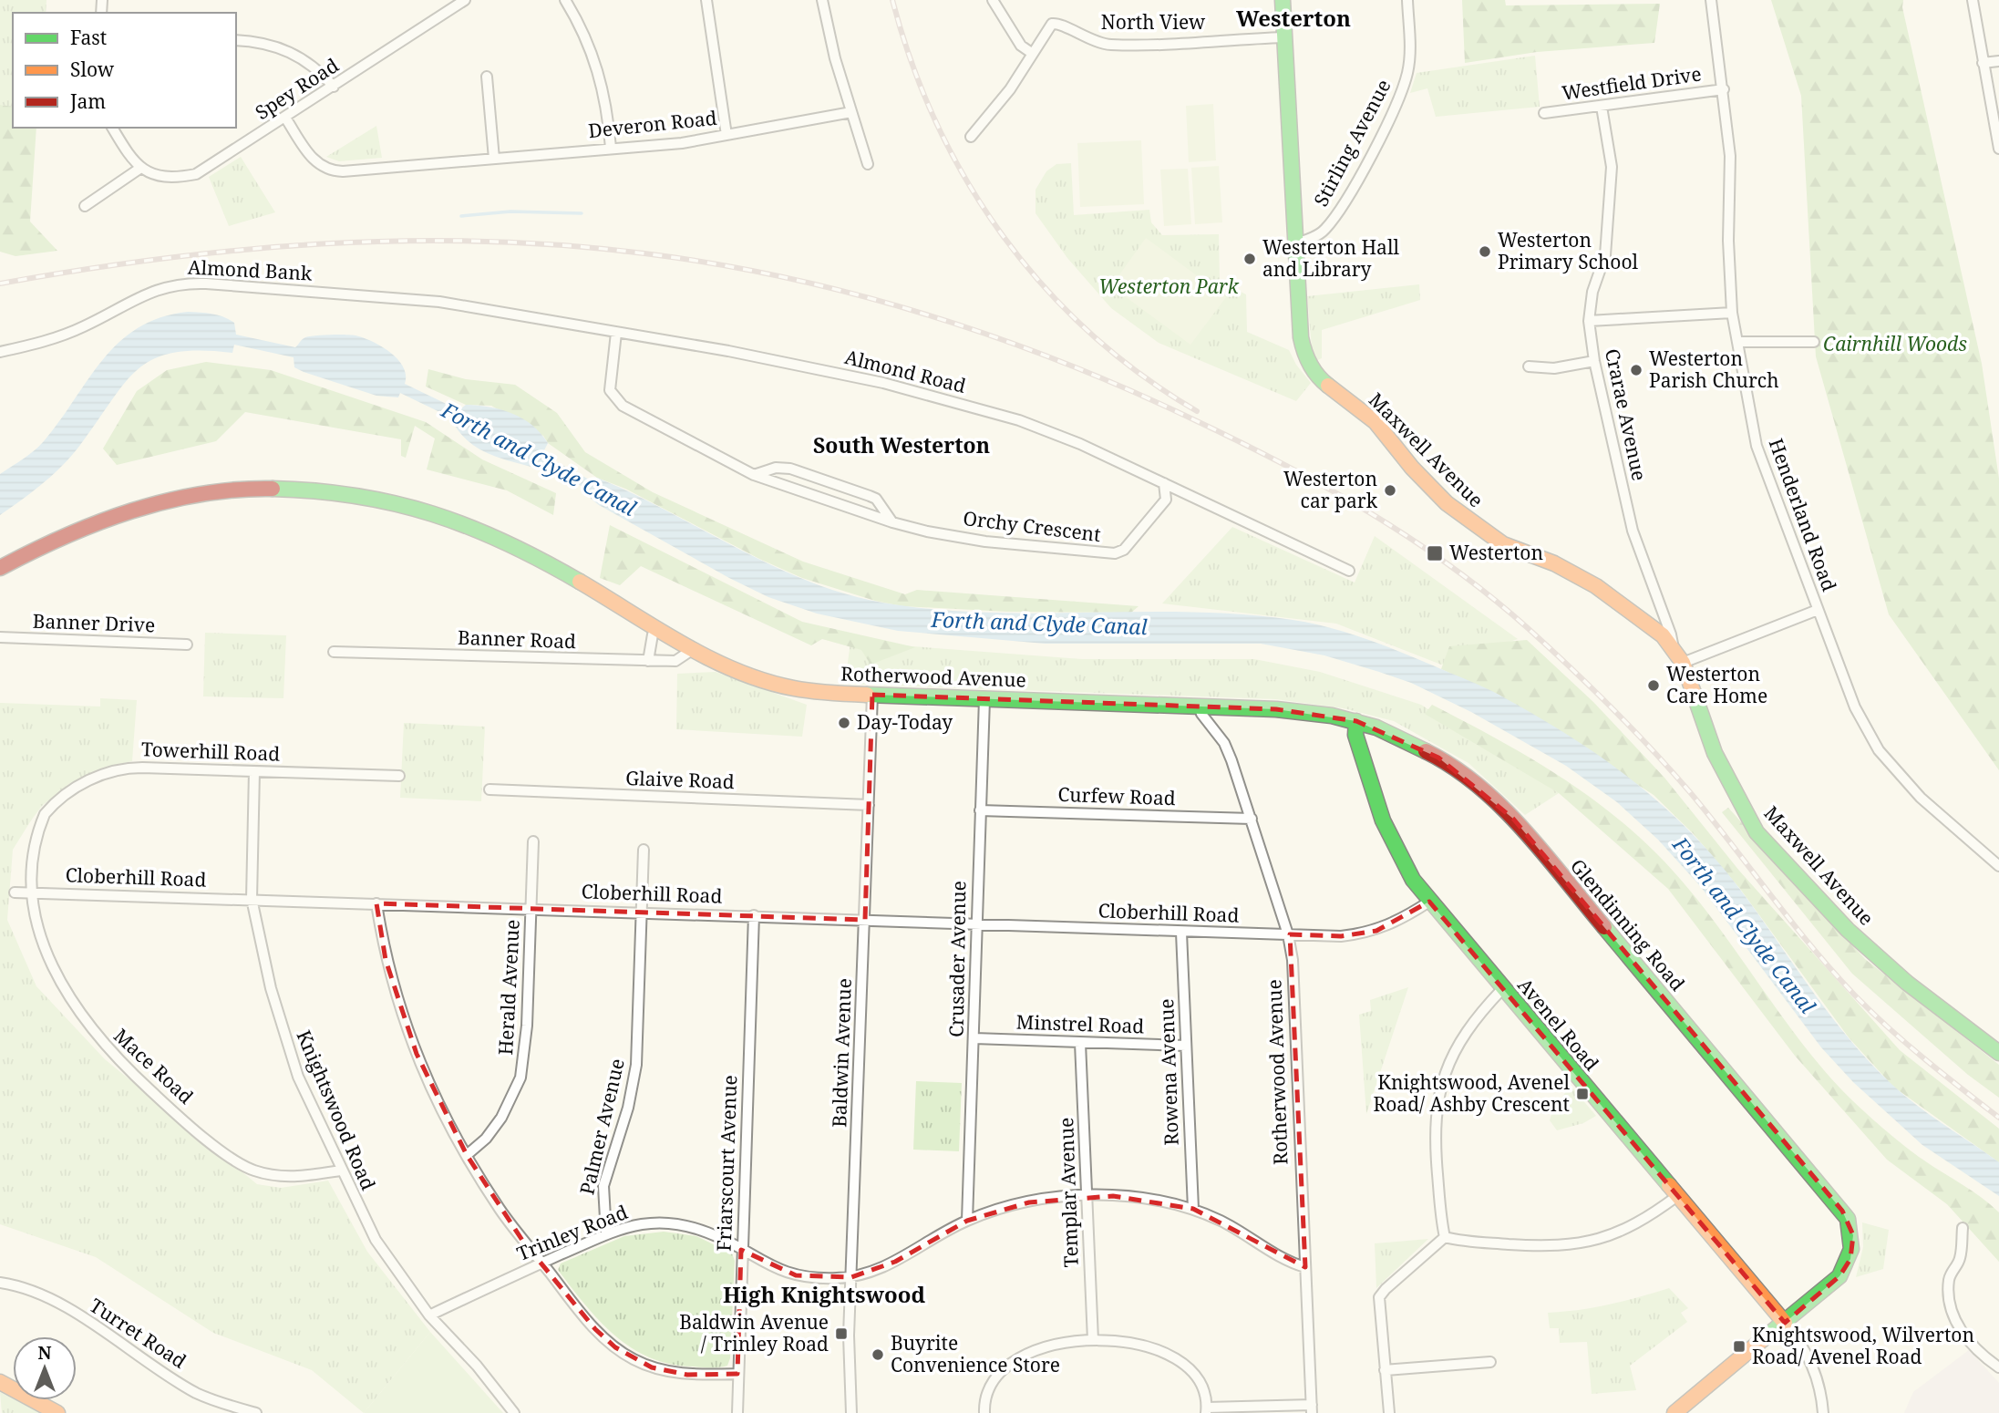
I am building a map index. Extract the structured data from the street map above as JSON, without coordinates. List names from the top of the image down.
{
  "streets": {
    "street": [
      "North View",
      "Westfield Drive",
      "Spey Road",
      "Deveron Road",
      "Stirling Avenue",
      "Almond Bank",
      "Almond Road",
      "Crarae Avenue",
      "Maxwell Avenue",
      "Henderland Road",
      "Orchy Crescent",
      "Banner Drive",
      "Banner Road",
      "Rotherwood Avenue",
      "Towerhill Road",
      "Glaive Road",
      "Curfew Road",
      "Cloberhill Road",
      "Glendinning Road",
      "Crusader Avenue",
      "Herald Avenue",
      "Minstrel Road",
      "Avenel Road",
      "Baldwin Avenue",
      "Mace Road",
      "Rowena Avenue",
      "Knightswood Road",
      "Palmer Avenue",
      "Friarscourt Avenue",
      "Templar Avenue",
      "Trinley Road",
      "Turret Road"
    ]
  },
  "crossings": [
    ["North View", "Maxwell Avenue"],
    ["Westfield Drive", "Crarae Avenue"],
    ["Westfield Drive", "Henderland Road"],
    ["Spey Road", "Deveron Road"],
    ["Stirling Avenue", "Maxwell Avenue"],
    ["Almond Bank", "Almond Road"],
    ["Almond Road", "Orchy Crescent"],
    ["Crarae Avenue", "Maxwell Avenue"],
    ["Banner Road", "Rotherwood Avenue"],
    ["Rotherwood Avenue", "Curfew Road"],
    ["Rotherwood Avenue", "Cloberhill Road"],
    ["Rotherwood Avenue", "Glendinning Road"],
    ["Rotherwood Avenue", "Crusader Avenue"],
    ["Rotherwood Avenue", "Baldwin Avenue"],
    ["Rotherwood Avenue", "Trinley Road"],
    ["Towerhill Road", "Knightswood Road"],
    ["Glaive Road", "Baldwin Avenue"],
    ["Curfew Road", "Crusader Avenue"],
    ["Cloberhill Road", "Crusader Avenue"],
    ["Cloberhill Road", "Herald Avenue"],
    ["Cloberhill Road", "Avenel Road"],
    ["Cloberhill Road", "Baldwin Avenue"],
    ["Cloberhill Road", "Rowena Avenue"],
    ["Cloberhill Road", "Knightswood Road"],
    ["Cloberhill Road", "Palmer Avenue"],
    ["Cloberhill Road", "Friarscourt Avenue"],
    ["Glendinning Road", "Avenel Road"],
    ["Crusader Avenue", "Minstrel Road"],
    ["Crusader Avenue", "Trinley Road"],
    ["Minstrel Road", "Rowena Avenue"],
    ["Minstrel Road", "Templar Avenue"],
    ["Baldwin Avenue", "Trinley Road"],
    ["Mace Road", "Knightswood Road"],
    ["Rowena Avenue", "Trinley Road"],
    ["Knightswood Road", "Trinley Road"],
    ["Palmer Avenue", "Trinley Road"],
    ["Friarscourt Avenue", "Trinley Road"],
    ["Templar Avenue", "Trinley Road"]
  ],
  "districts": ["Westerton", "South Westerton", "High Knightswood"],
  "water": ["Forth and Clyde Canal"],
  "parks": ["Westerton Park", "Cairnhill Woods"],
  "places": {
    "other": [
      "Westerton Primary School",
      "Westerton Hall and Library",
      "Westerton Parish Church",
      "Westerton car park",
      "Westerton Care Home",
      "Day-Today",
      "Buyrite Convenience Store"
    ],
    "transit": [
      "Westerton",
      "Knightswood, Avenel Road/ Ashby Crescent",
      "Baldwin Avenue / Trinley Road",
      "Knightswood, Wilverton Road/ Avenel Road"
    ]
  },
  "legend": ["Fast", "Slow", "Jam"],
  "north": "top"
}
